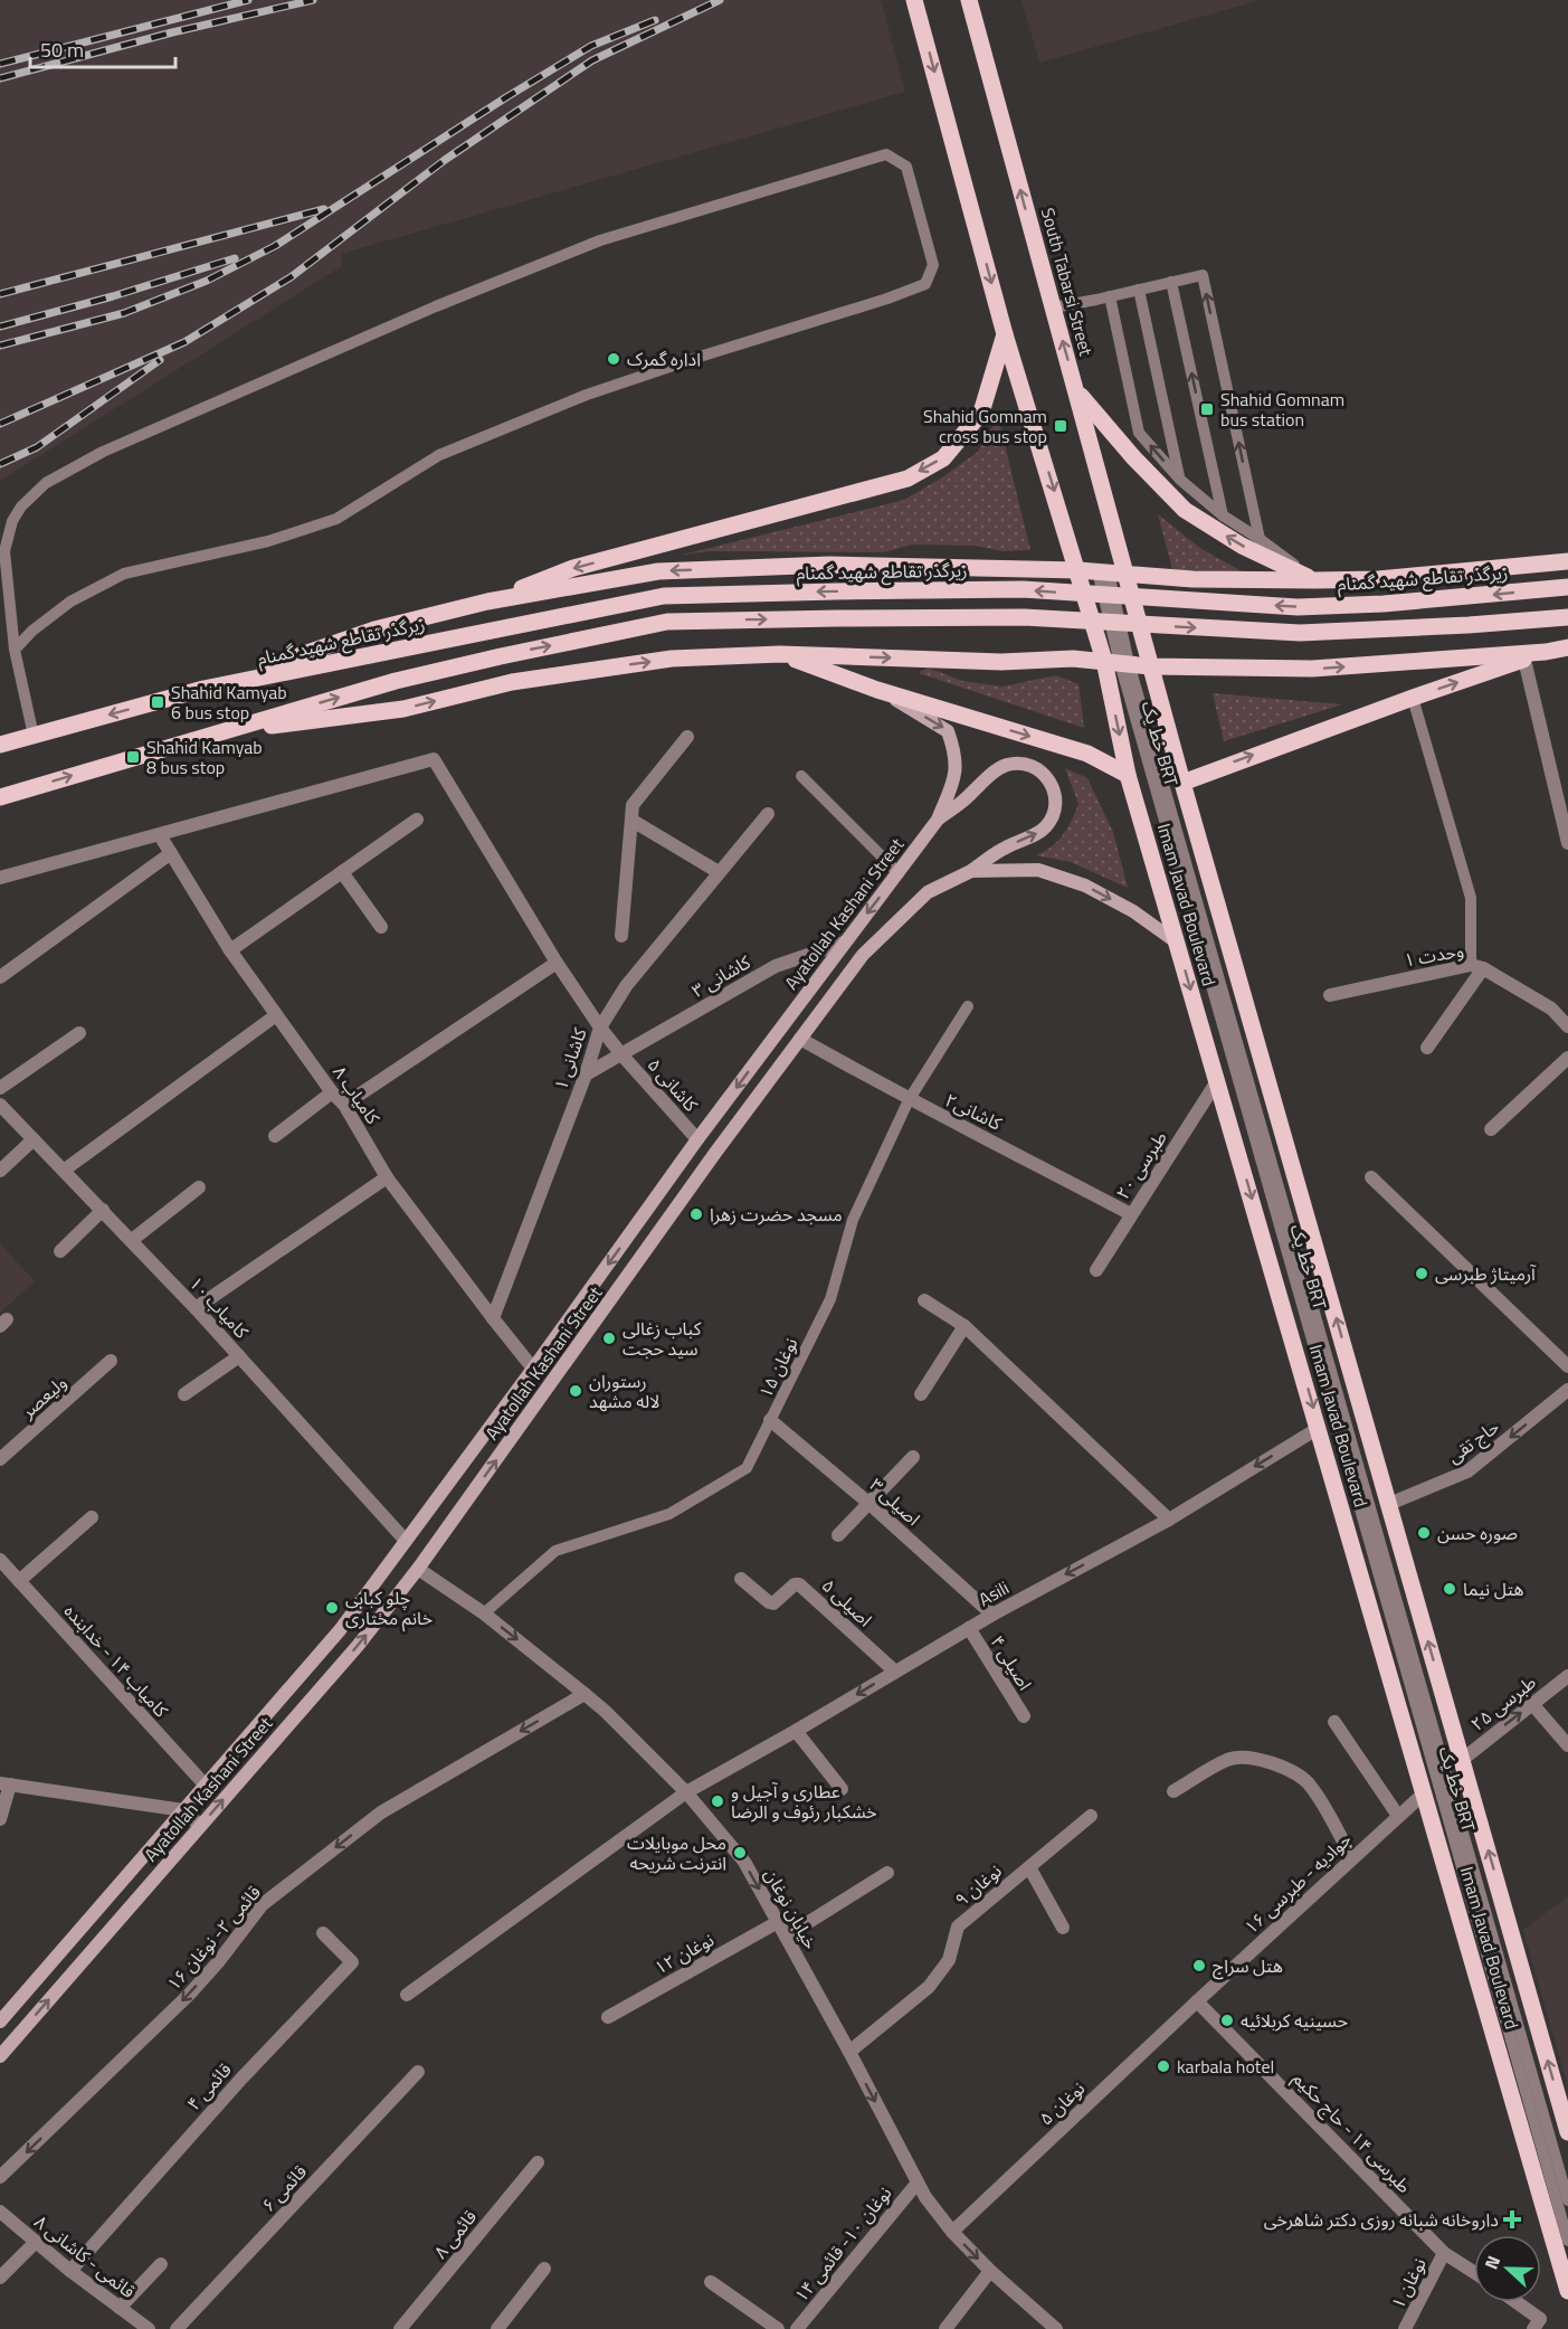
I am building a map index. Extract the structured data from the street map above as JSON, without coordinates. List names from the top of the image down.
{
  "streets": {
    "main road": [
      "South Tabarsi Street",
      "زیرگذر تقاطع شهید گمنام",
      "Imam Javad Boulevard",
      "Ayatollah Kashani Street"
    ],
    "street": [
      "وحدت ۱",
      "کاشانی ۳",
      "کاشانی ۱",
      "کاشانی ۵",
      "کامیاب ۸",
      "کاشانی۲",
      "طبرسی ۲۰",
      "کامیاب ۱۰",
      "ولیعصر",
      "حاج تقی",
      "اصیلی ۳",
      "Asili",
      "اصیلی ۵",
      "کامیاب ۱۴ - خدابنده",
      "اصیلی ۴",
      "طبرسی ۲۵",
      "جوادیه - طبرسی ۱۶",
      "نوغان ۹",
      "خیابان نوغان",
      "قائمی ۲- نوغان ۱۶",
      "نوغان ۱۲",
      "قائمی ۴",
      "نوغان ۵",
      "طبرسی ۱۴ - حاج حکیم",
      "قائمی ۶",
      "قائمی ۸",
      "نوغان ۱۰- قائمی ۱۴",
      "قائمی - کاشانی ۸",
      "نوغان ۱"
    ],
    "lane": ["خط یک BRT", "نوغان ۱۵"]
  },
  "crossings": [
    ["South Tabarsi Street", "Imam Javad Boulevard"],
    ["خط یک BRT", "Imam Javad Boulevard"],
    ["Imam Javad Boulevard", "Ayatollah Kashani Street"],
    ["Imam Javad Boulevard", "طبرسی ۲۰"],
    ["Imam Javad Boulevard", "حاج تقی"],
    ["Imam Javad Boulevard", "Asili"],
    ["Imam Javad Boulevard", "طبرسی ۲۵"],
    ["Imam Javad Boulevard", "جوادیه - طبرسی ۱۶"],
    ["Ayatollah Kashani Street", "کاشانی ۳"],
    ["Ayatollah Kashani Street", "کاشانی ۵"],
    ["Ayatollah Kashani Street", "کامیاب ۸"],
    ["Ayatollah Kashani Street", "کاشانی۲"],
    ["Ayatollah Kashani Street", "کامیاب ۱۰"],
    ["Ayatollah Kashani Street", "کامیاب ۱۴ - خدابنده"],
    ["Ayatollah Kashani Street", "خیابان نوغان"],
    ["کاشانی ۳", "کاشانی ۱"],
    ["کاشانی ۳", "کاشانی ۵"],
    ["کاشانی ۱", "کاشانی ۵"],
    ["کاشانی ۱", "کامیاب ۸"],
    ["کاشانی ۵", "کامیاب ۸"],
    ["کاشانی۲", "طبرسی ۲۰"],
    ["کاشانی۲", "نوغان ۱۵"],
    ["نوغان ۱۵", "اصیلی ۳"],
    ["نوغان ۱۵", "خیابان نوغان"],
    ["اصیلی ۳", "Asili"],
    ["Asili", "اصیلی ۵"],
    ["Asili", "اصیلی ۴"],
    ["Asili", "خیابان نوغان"],
    ["جوادیه - طبرسی ۱۶", "نوغان ۵"],
    ["جوادیه - طبرسی ۱۶", "طبرسی ۱۴ - حاج حکیم"],
    ["نوغان ۹", "خیابان نوغان"],
    ["خیابان نوغان", "قائمی ۲- نوغان ۱۶"],
    ["خیابان نوغان", "نوغان ۱۲"],
    ["خیابان نوغان", "نوغان ۵"],
    ["خیابان نوغان", "نوغان ۱۰- قائمی ۱۴"],
    ["قائمی ۴", "قائمی - کاشانی ۸"],
    ["نوغان ۵", "طبرسی ۱۴ - حاج حکیم"],
    ["طبرسی ۱۴ - حاج حکیم", "نوغان ۱"]
  ],
  "one_way": [
    "حاج تقی",
    "Asili",
    "طبرسی ۲۵",
    "خیابان نوغان",
    "قائمی ۲- نوغان ۱۶"
  ],
  "places": {
    "other": [
      "اداره گمرک",
      "مسجد حضرت زهرا",
      "آرمیتاژ طبرسی",
      "کباب زغالی سید حجت",
      "رستوران لاله مشهد",
      "صوره حسن",
      "هتل نیما",
      "چلو کبابی خانم مختاری",
      "عطاری و آجیل و خشکبار رئوف و الرضا",
      "محل موبايلات انترنت شريحه",
      "هتل سراج",
      "حسینیه کربلائیه",
      "karbala hotel"
    ],
    "transit": [
      "Shahid Gomnam bus station",
      "Shahid Gomnam cross bus stop",
      "Shahid Kamyab 6 bus stop",
      "Shahid Kamyab 8 bus stop"
    ],
    "health": ["داروخانه شبانه روزی دکتر شاهرخی"]
  },
  "scale_bar": "50 m",
  "north": "left"
}
